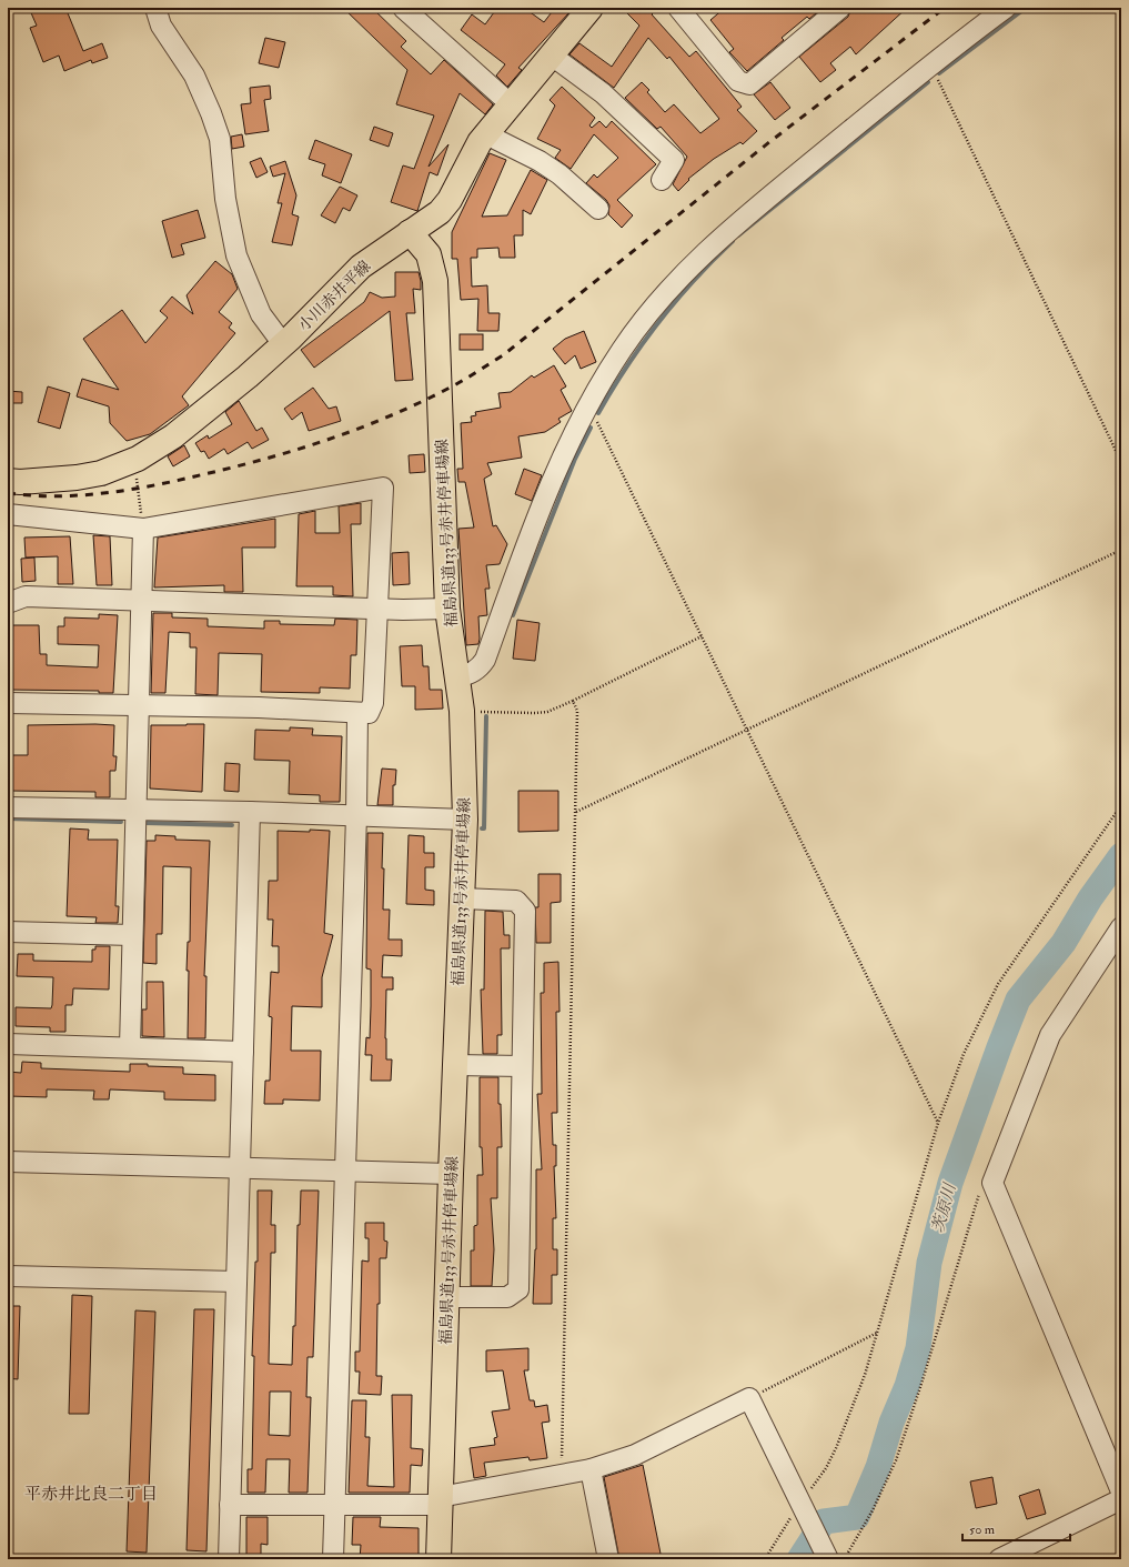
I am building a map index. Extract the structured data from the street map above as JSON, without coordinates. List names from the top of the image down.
{
  "streets": {
    "main road": ["小川赤井平線", "福島県道133号赤井停車場線"]
  },
  "crossings": [
    ["小川赤井平線", "福島県道133号赤井停車場線"]
  ],
  "districts": ["平赤井比良二丁目"],
  "water": ["茨原川"],
  "scale_bar": "50 m"
}
